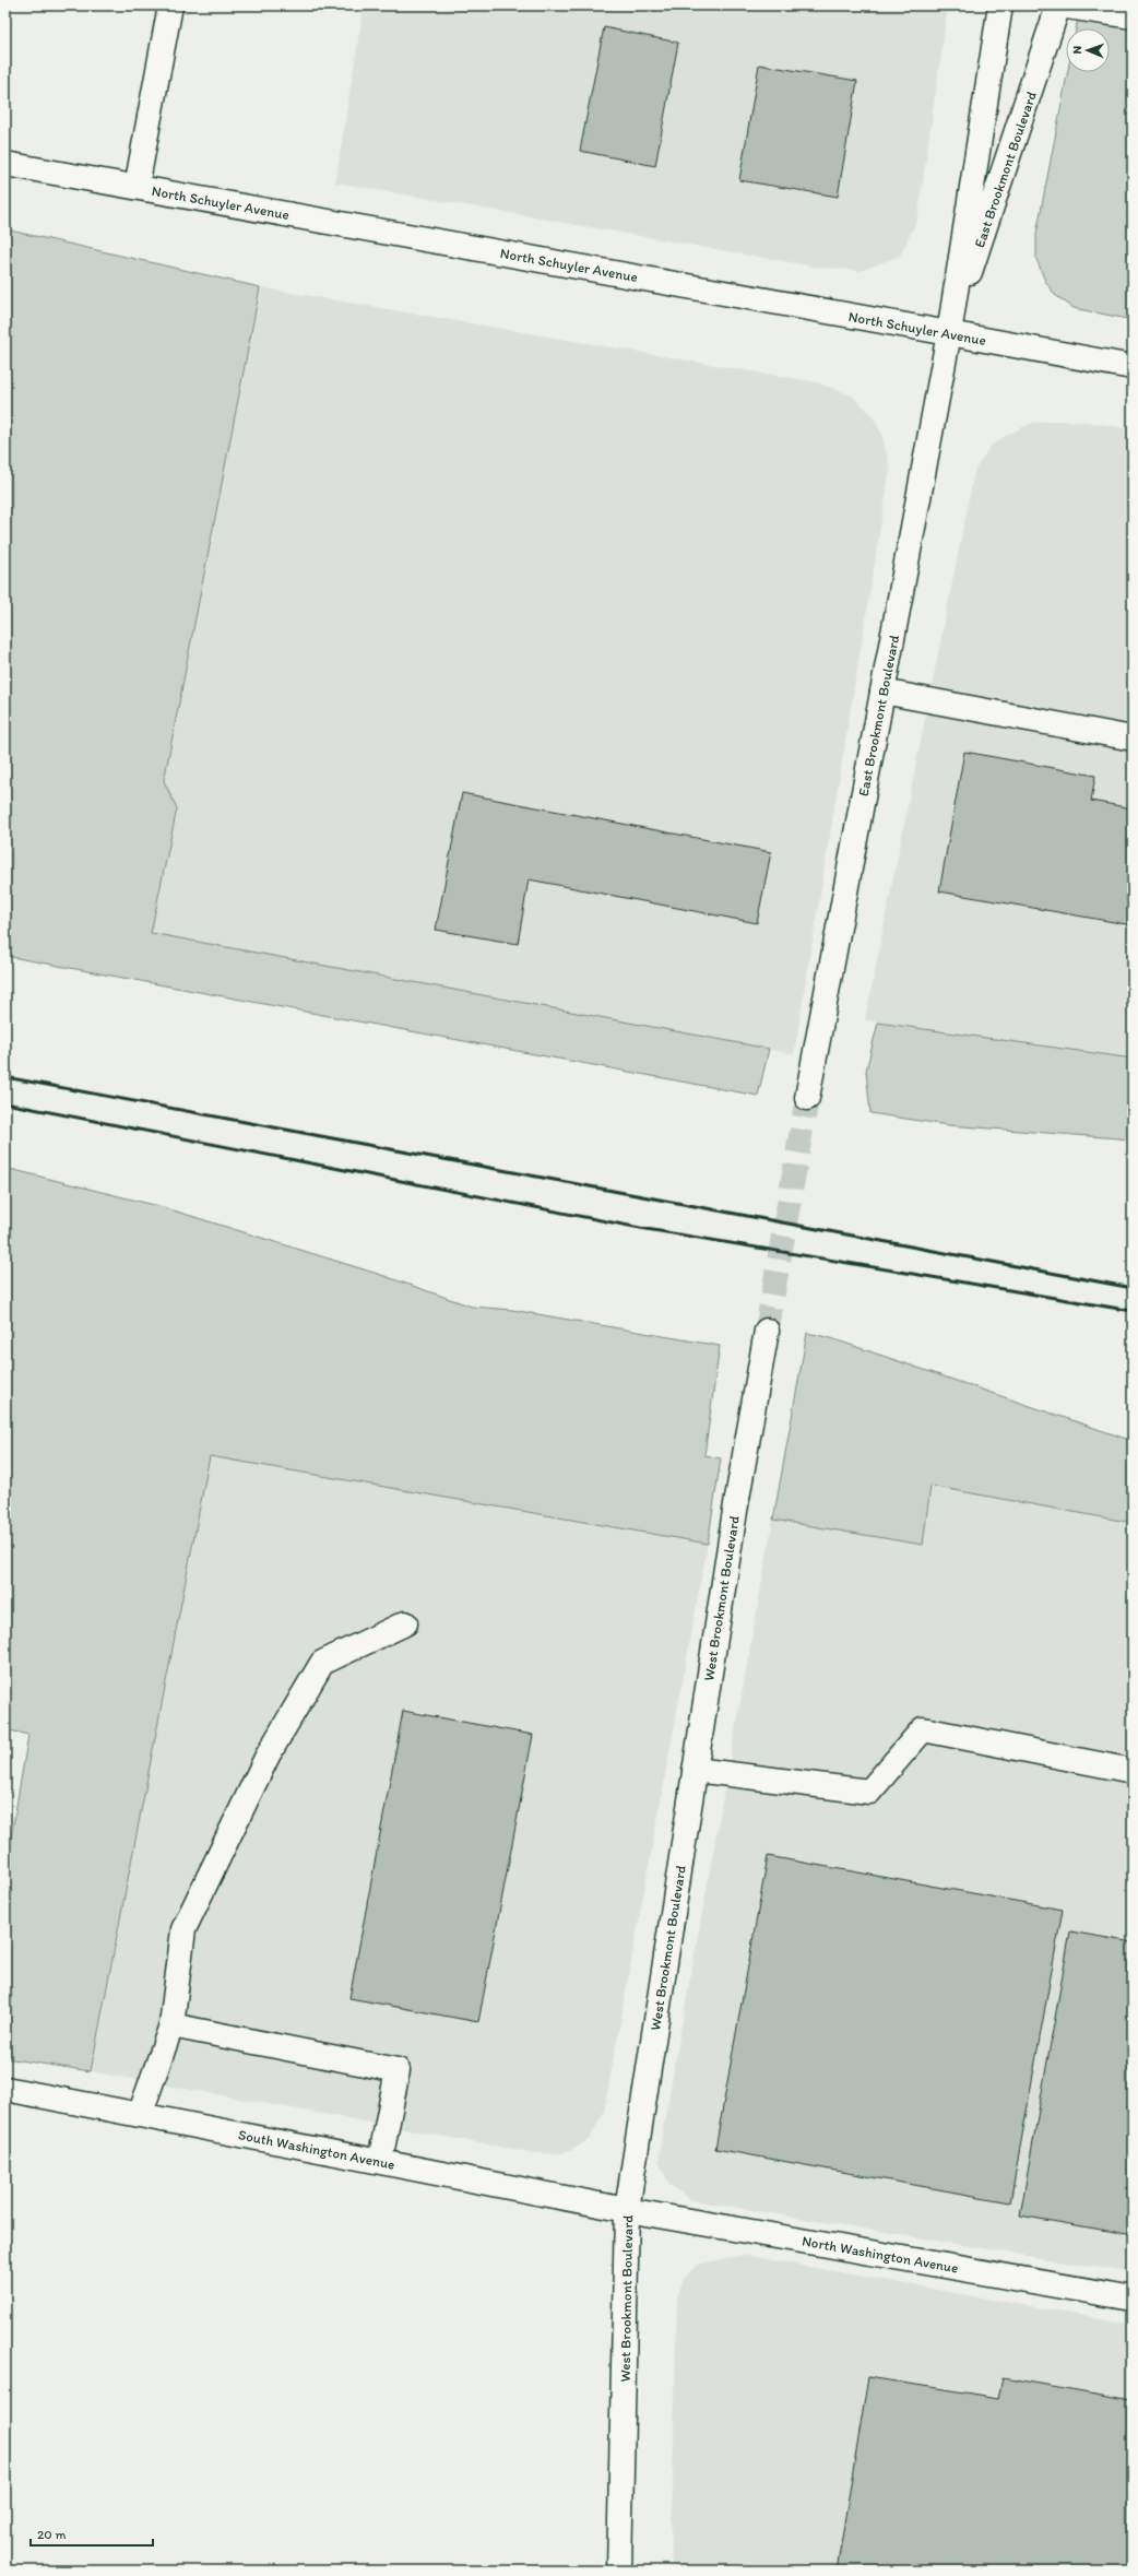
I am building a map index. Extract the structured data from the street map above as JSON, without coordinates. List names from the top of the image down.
{
  "streets": {
    "main road": [
      "East Brookmont Boulevard",
      "North Schuyler Avenue",
      "West Brookmont Boulevard",
      "South Washington Avenue",
      "North Washington Avenue"
    ]
  },
  "crossings": [
    ["East Brookmont Boulevard", "North Schuyler Avenue"],
    ["West Brookmont Boulevard", "South Washington Avenue"],
    ["West Brookmont Boulevard", "North Washington Avenue"],
    ["South Washington Avenue", "North Washington Avenue"]
  ],
  "scale_bar": "20 m",
  "north": "left"
}
